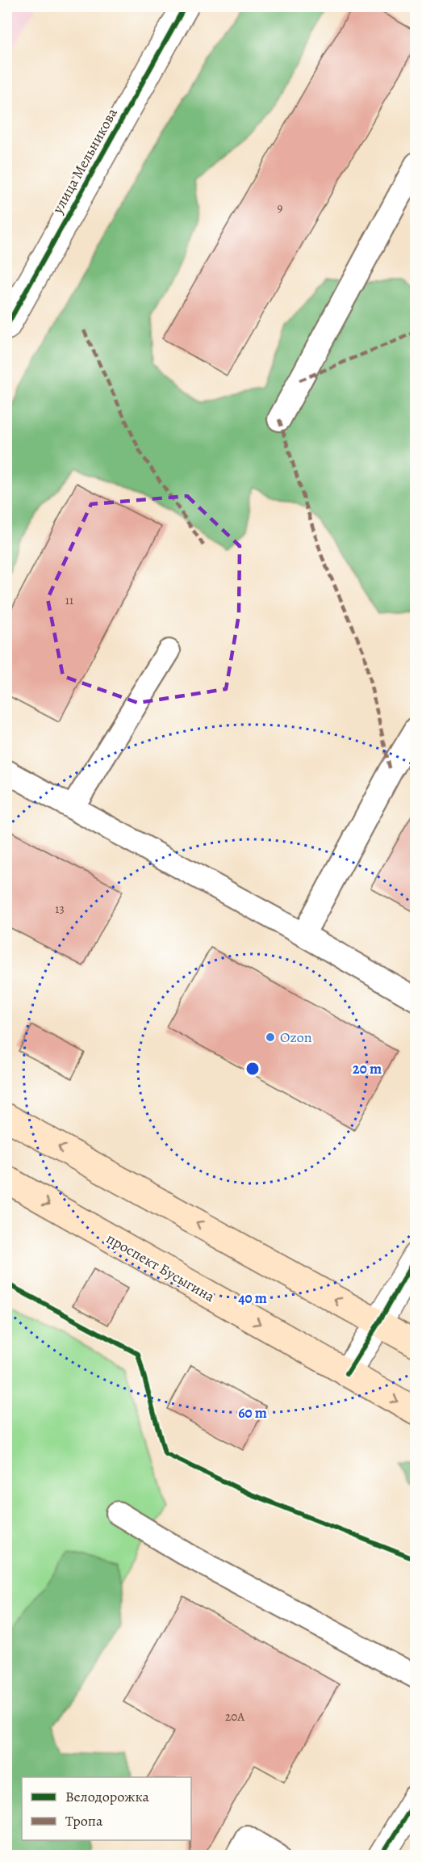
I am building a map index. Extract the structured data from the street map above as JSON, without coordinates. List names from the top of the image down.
{
  "streets": {
    "main road": ["проспект Бусыгина"],
    "street": ["улица Мельникова"]
  },
  "places": ["Ozon"],
  "house_numbers": [
    "9",
    "11",
    "13",
    "20А"
  ],
  "legend": ["Велодорожка", "Тропа"],
  "rings": ["20 m", "40 m", "60 m"]
}
